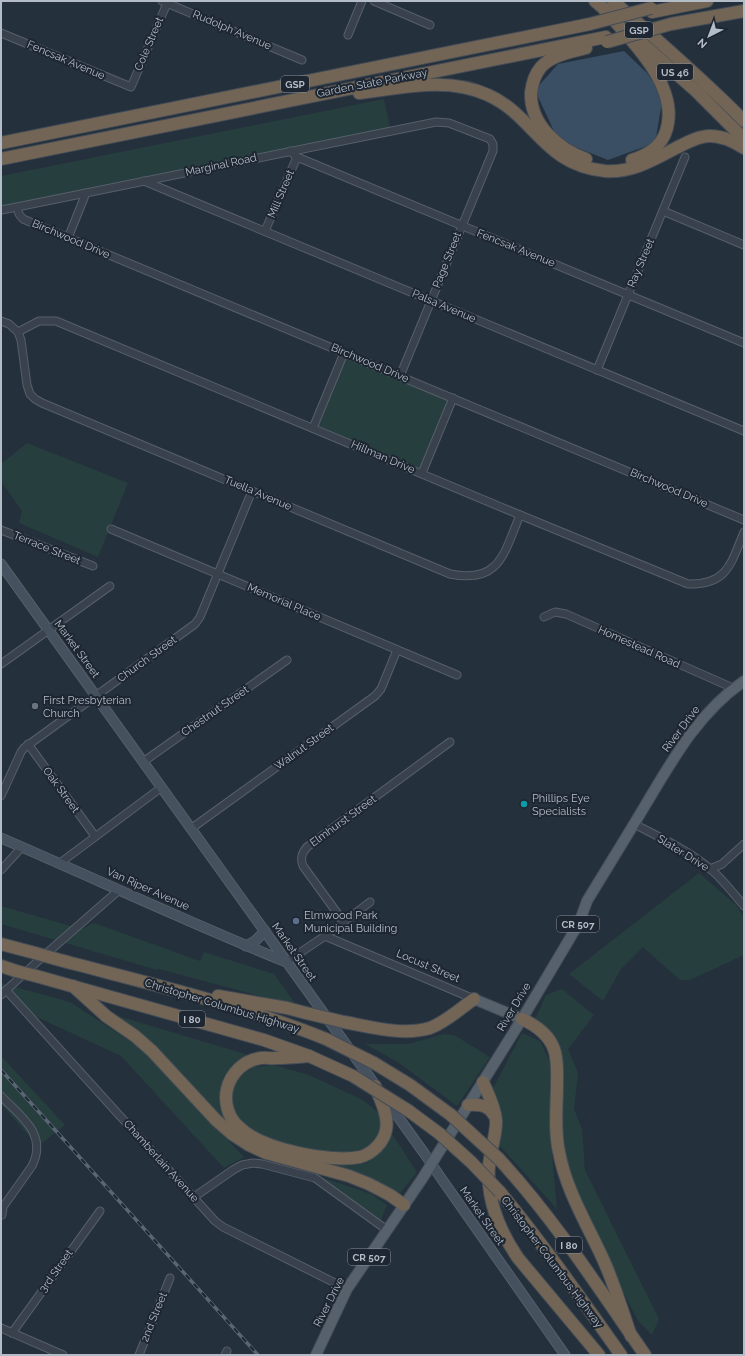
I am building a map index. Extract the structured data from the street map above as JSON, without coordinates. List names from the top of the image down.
{
  "streets": {
    "highway": [
      "GSP",
      "US 46",
      "Garden State Parkway",
      "Christopher Columbus Highway",
      "I 80"
    ],
    "main road": [
      "Market Street",
      "River Drive",
      "Van Riper Avenue",
      "CR 507",
      "Locust Street"
    ],
    "street": [
      "Rudolph Avenue",
      "Cole Street",
      "Fencsak Avenue",
      "Marginal Road",
      "Mill Street",
      "Birchwood Drive",
      "Page Street",
      "Ray Street",
      "Palsa Avenue",
      "Hillman Drive",
      "Tuella Avenue",
      "Terrace Street",
      "Memorial Place",
      "Homestead Road",
      "Church Street",
      "Chestnut Street",
      "Walnut Street",
      "Oak Street",
      "Elmhurst Street",
      "Slater Drive",
      "Chamberlain Avenue",
      "3rd Street",
      "2nd Street"
    ]
  },
  "crossings": [
    ["Rudolph Avenue", "Cole Street"],
    ["Cole Street", "Fencsak Avenue"],
    ["Fencsak Avenue", "Marginal Road"],
    ["Fencsak Avenue", "Mill Street"],
    ["Fencsak Avenue", "Page Street"],
    ["Fencsak Avenue", "Ray Street"],
    ["Marginal Road", "Birchwood Drive"],
    ["Marginal Road", "Page Street"],
    ["Marginal Road", "Palsa Avenue"],
    ["Mill Street", "Palsa Avenue"],
    ["Birchwood Drive", "Page Street"],
    ["Page Street", "Palsa Avenue"],
    ["Ray Street", "Palsa Avenue"],
    ["Hillman Drive", "Tuella Avenue"],
    ["Tuella Avenue", "Church Street"],
    ["Memorial Place", "Church Street"],
    ["Memorial Place", "Walnut Street"],
    ["Homestead Road", "River Drive"],
    ["Market Street", "Church Street"],
    ["Market Street", "Chestnut Street"],
    ["Market Street", "River Drive"],
    ["Market Street", "Walnut Street"],
    ["Market Street", "Van Riper Avenue"],
    ["Church Street", "Oak Street"],
    ["River Drive", "Slater Drive"],
    ["River Drive", "Locust Street"],
    ["River Drive", "Chamberlain Avenue"]
  ],
  "places": ["First Presbyterian Church", "Phillips Eye Specialists", "Elmwood Park Municipal Building"],
  "north": "bottom left"
}
